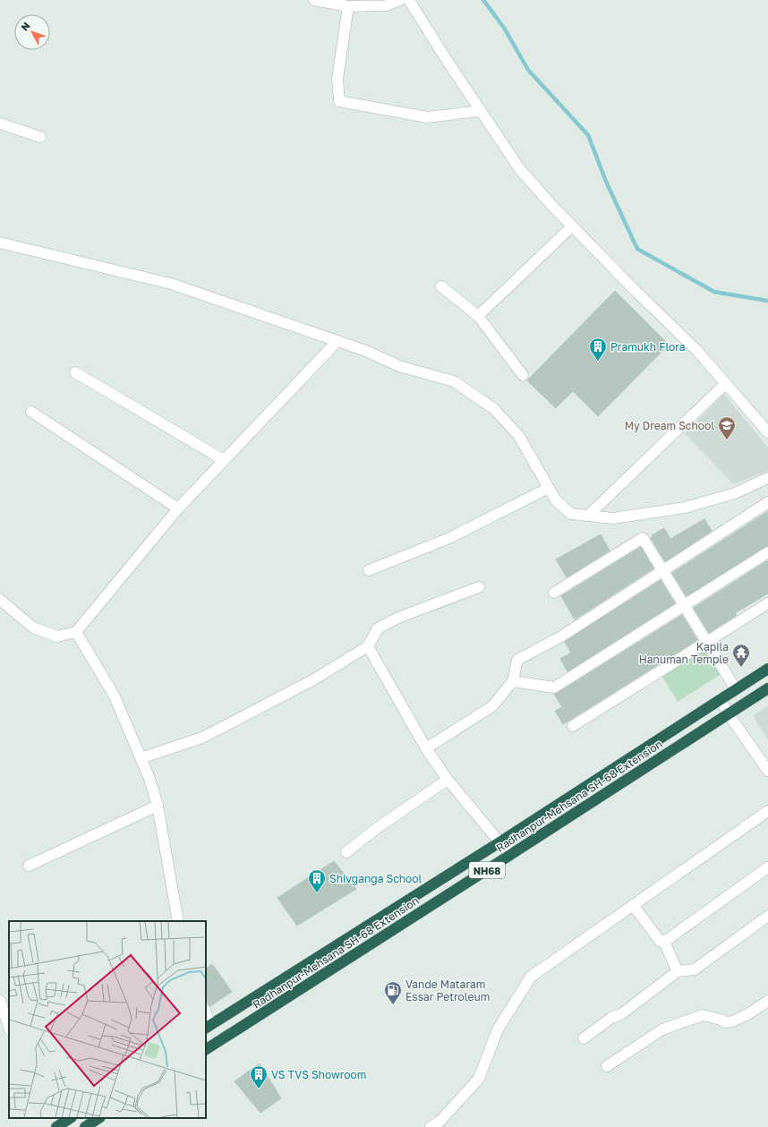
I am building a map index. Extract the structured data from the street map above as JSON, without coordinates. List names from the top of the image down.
{
  "streets": {
    "highway": ["Radhanpur-Mehsana SH-68 Extension", "NH68"]
  },
  "places": {
    "building": ["Pramukh Flora", "Shivganga School", "VS TVS Showroom"],
    "school or university": ["My Dream School"],
    "temple": ["Kapila Hanuman Temple"],
    "fuel station": ["Vande Mataram Essar Petroleum"]
  },
  "north": "top left"
}
